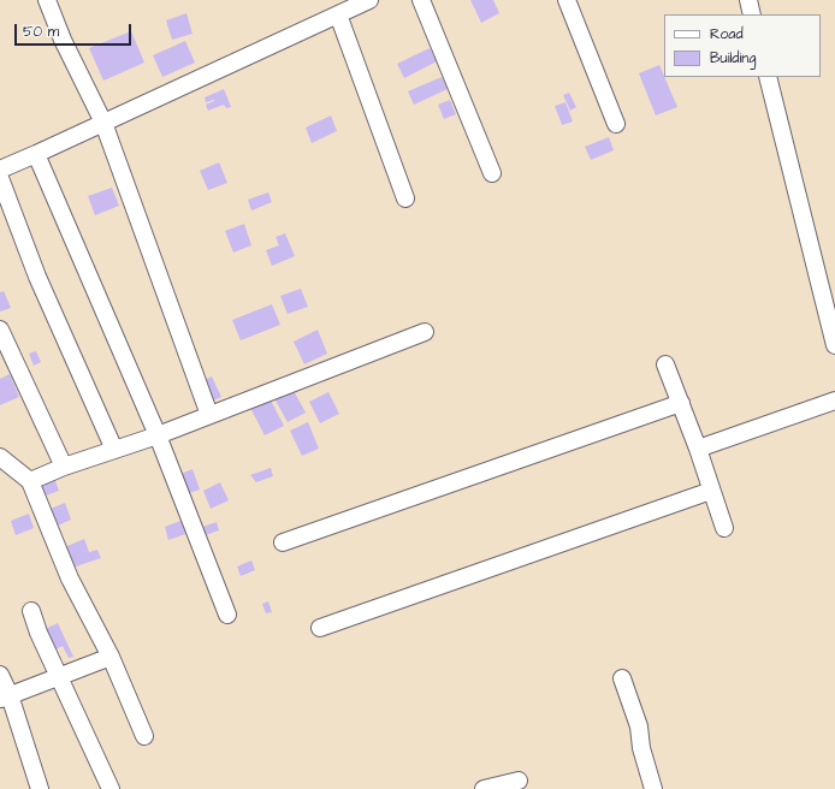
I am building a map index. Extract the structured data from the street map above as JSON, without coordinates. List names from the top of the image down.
{
  "legend": ["Road", "Building"],
  "scale_bar": "50 m"
}
